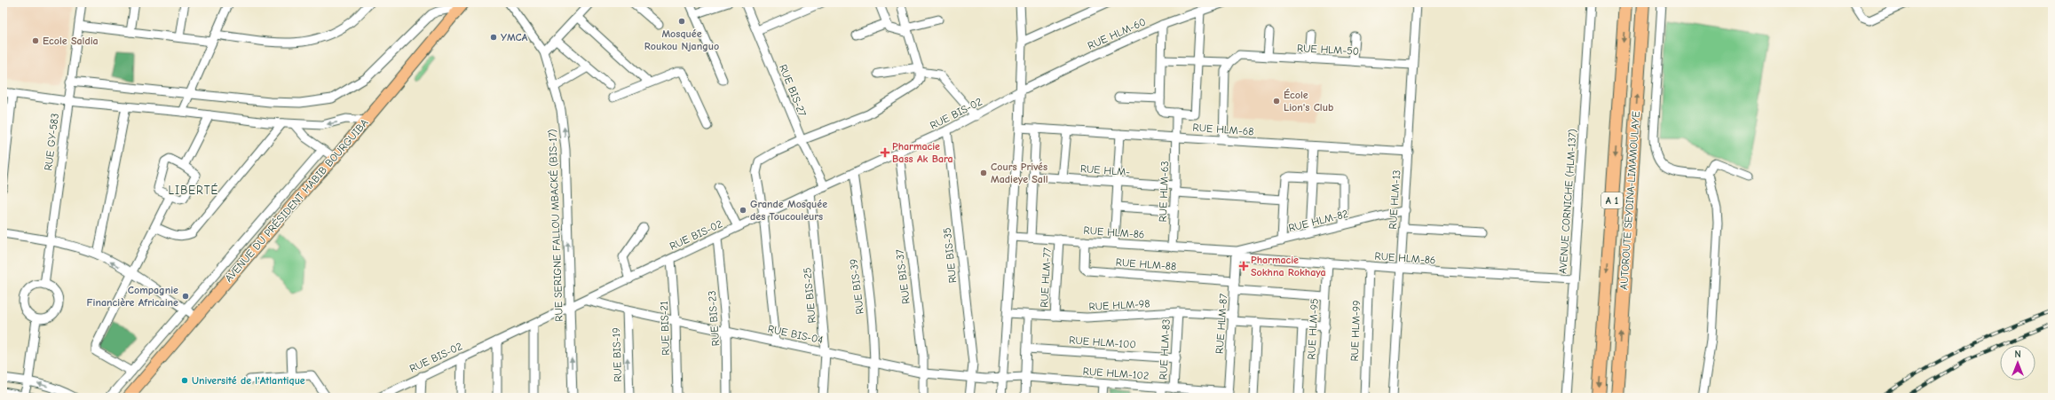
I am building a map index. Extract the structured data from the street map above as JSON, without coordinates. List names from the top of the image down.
{
  "streets": {
    "highway": ["A 1", "AUTOROUTE SEYDINA-LIMAMOULAYE"],
    "main road": ["AVENUE DU PRÉSIDENT HABIB BOURGUIBA"],
    "street": [
      "RUE HLM-60",
      "RUE HLM-50",
      "RUE BIS-27",
      "RUE BIS-02",
      "RUE HLM-68",
      "RUE GY-583",
      "RUE HLM-",
      "RUE HLM-63",
      "RUE HLM-13",
      "AVENUE CORNICHE (HLM-137)",
      "RUE HLM-82",
      "RUE SERIGNE FALLOU MBACKÉ (BIS-17)",
      "RUE HLM-86",
      "RUE BIS-35",
      "RUE HLM-88",
      "RUE BIS-37",
      "RUE HLM-77",
      "RUE BIS-39",
      "RUE BIS-25",
      "RUE HLM-98",
      "RUE BIS-23",
      "RUE HLM-87",
      "RUE BIS-21",
      "RUE HLM-95",
      "RUE HLM-99",
      "RUE BIS-04",
      "RUE HLM-100",
      "RUE HLM-83",
      "RUE BIS-19",
      "RUE HLM-102"
    ]
  },
  "crossings": [
    ["RUE HLM-60", "RUE BIS-02"],
    ["RUE HLM-50", "RUE HLM-68"],
    ["RUE HLM-50", "RUE HLM-13"],
    ["RUE BIS-27", "RUE BIS-02"],
    ["RUE BIS-02", "RUE SERIGNE FALLOU MBACKÉ (BIS-17)"],
    ["RUE BIS-02", "RUE BIS-35"],
    ["RUE BIS-02", "RUE BIS-37"],
    ["RUE BIS-02", "RUE BIS-39"],
    ["RUE BIS-02", "RUE BIS-25"],
    ["RUE BIS-02", "RUE BIS-23"],
    ["RUE BIS-02", "RUE BIS-21"],
    ["RUE BIS-02", "RUE BIS-04"],
    ["RUE HLM-68", "RUE HLM-63"],
    ["RUE HLM-68", "RUE HLM-13"],
    ["RUE HLM-", "RUE HLM-63"],
    ["RUE HLM-63", "RUE HLM-86"],
    ["RUE HLM-13", "RUE HLM-82"],
    ["RUE HLM-13", "RUE HLM-86"],
    ["AVENUE CORNICHE (HLM-137)", "RUE HLM-86"],
    ["RUE HLM-82", "RUE HLM-86"],
    ["RUE HLM-82", "RUE HLM-87"],
    ["RUE HLM-86", "RUE HLM-88"],
    ["RUE HLM-86", "RUE HLM-77"],
    ["RUE HLM-86", "RUE HLM-87"],
    ["RUE HLM-86", "RUE HLM-95"],
    ["RUE HLM-86", "RUE HLM-99"],
    ["RUE BIS-35", "RUE BIS-04"],
    ["RUE HLM-88", "RUE HLM-87"],
    ["RUE BIS-37", "RUE BIS-04"],
    ["RUE HLM-77", "RUE HLM-98"],
    ["RUE BIS-39", "RUE BIS-04"],
    ["RUE BIS-25", "RUE BIS-04"],
    ["RUE HLM-98", "RUE HLM-87"],
    ["RUE HLM-98", "RUE HLM-95"],
    ["RUE HLM-98", "RUE HLM-83"],
    ["RUE BIS-23", "RUE BIS-04"],
    ["RUE HLM-87", "RUE HLM-102"],
    ["RUE BIS-21", "RUE BIS-04"],
    ["RUE BIS-04", "RUE BIS-19"],
    ["RUE BIS-04", "RUE HLM-102"],
    ["RUE HLM-100", "RUE HLM-83"],
    ["RUE HLM-83", "RUE HLM-102"]
  ],
  "one_way": ["RUE SERIGNE FALLOU MBACKÉ (BIS-17)", "RUE BIS-19"],
  "districts": ["LIBERTÉ"],
  "places": {
    "other": [
      "Mosquée Roukou Njanguo",
      "YMCA",
      "Ecole Saldia",
      "École Lion's Club",
      "Cours Privés Madieye Sall",
      "Grande Mosquée des Toucouleurs",
      "Compagnie Financière Africaine",
      "Université de l'Atlantique"
    ],
    "health": ["Pharmacie Bass Ak Bara", "Pharmacie Sokhna Rokhaya"]
  },
  "north": "top"
}
